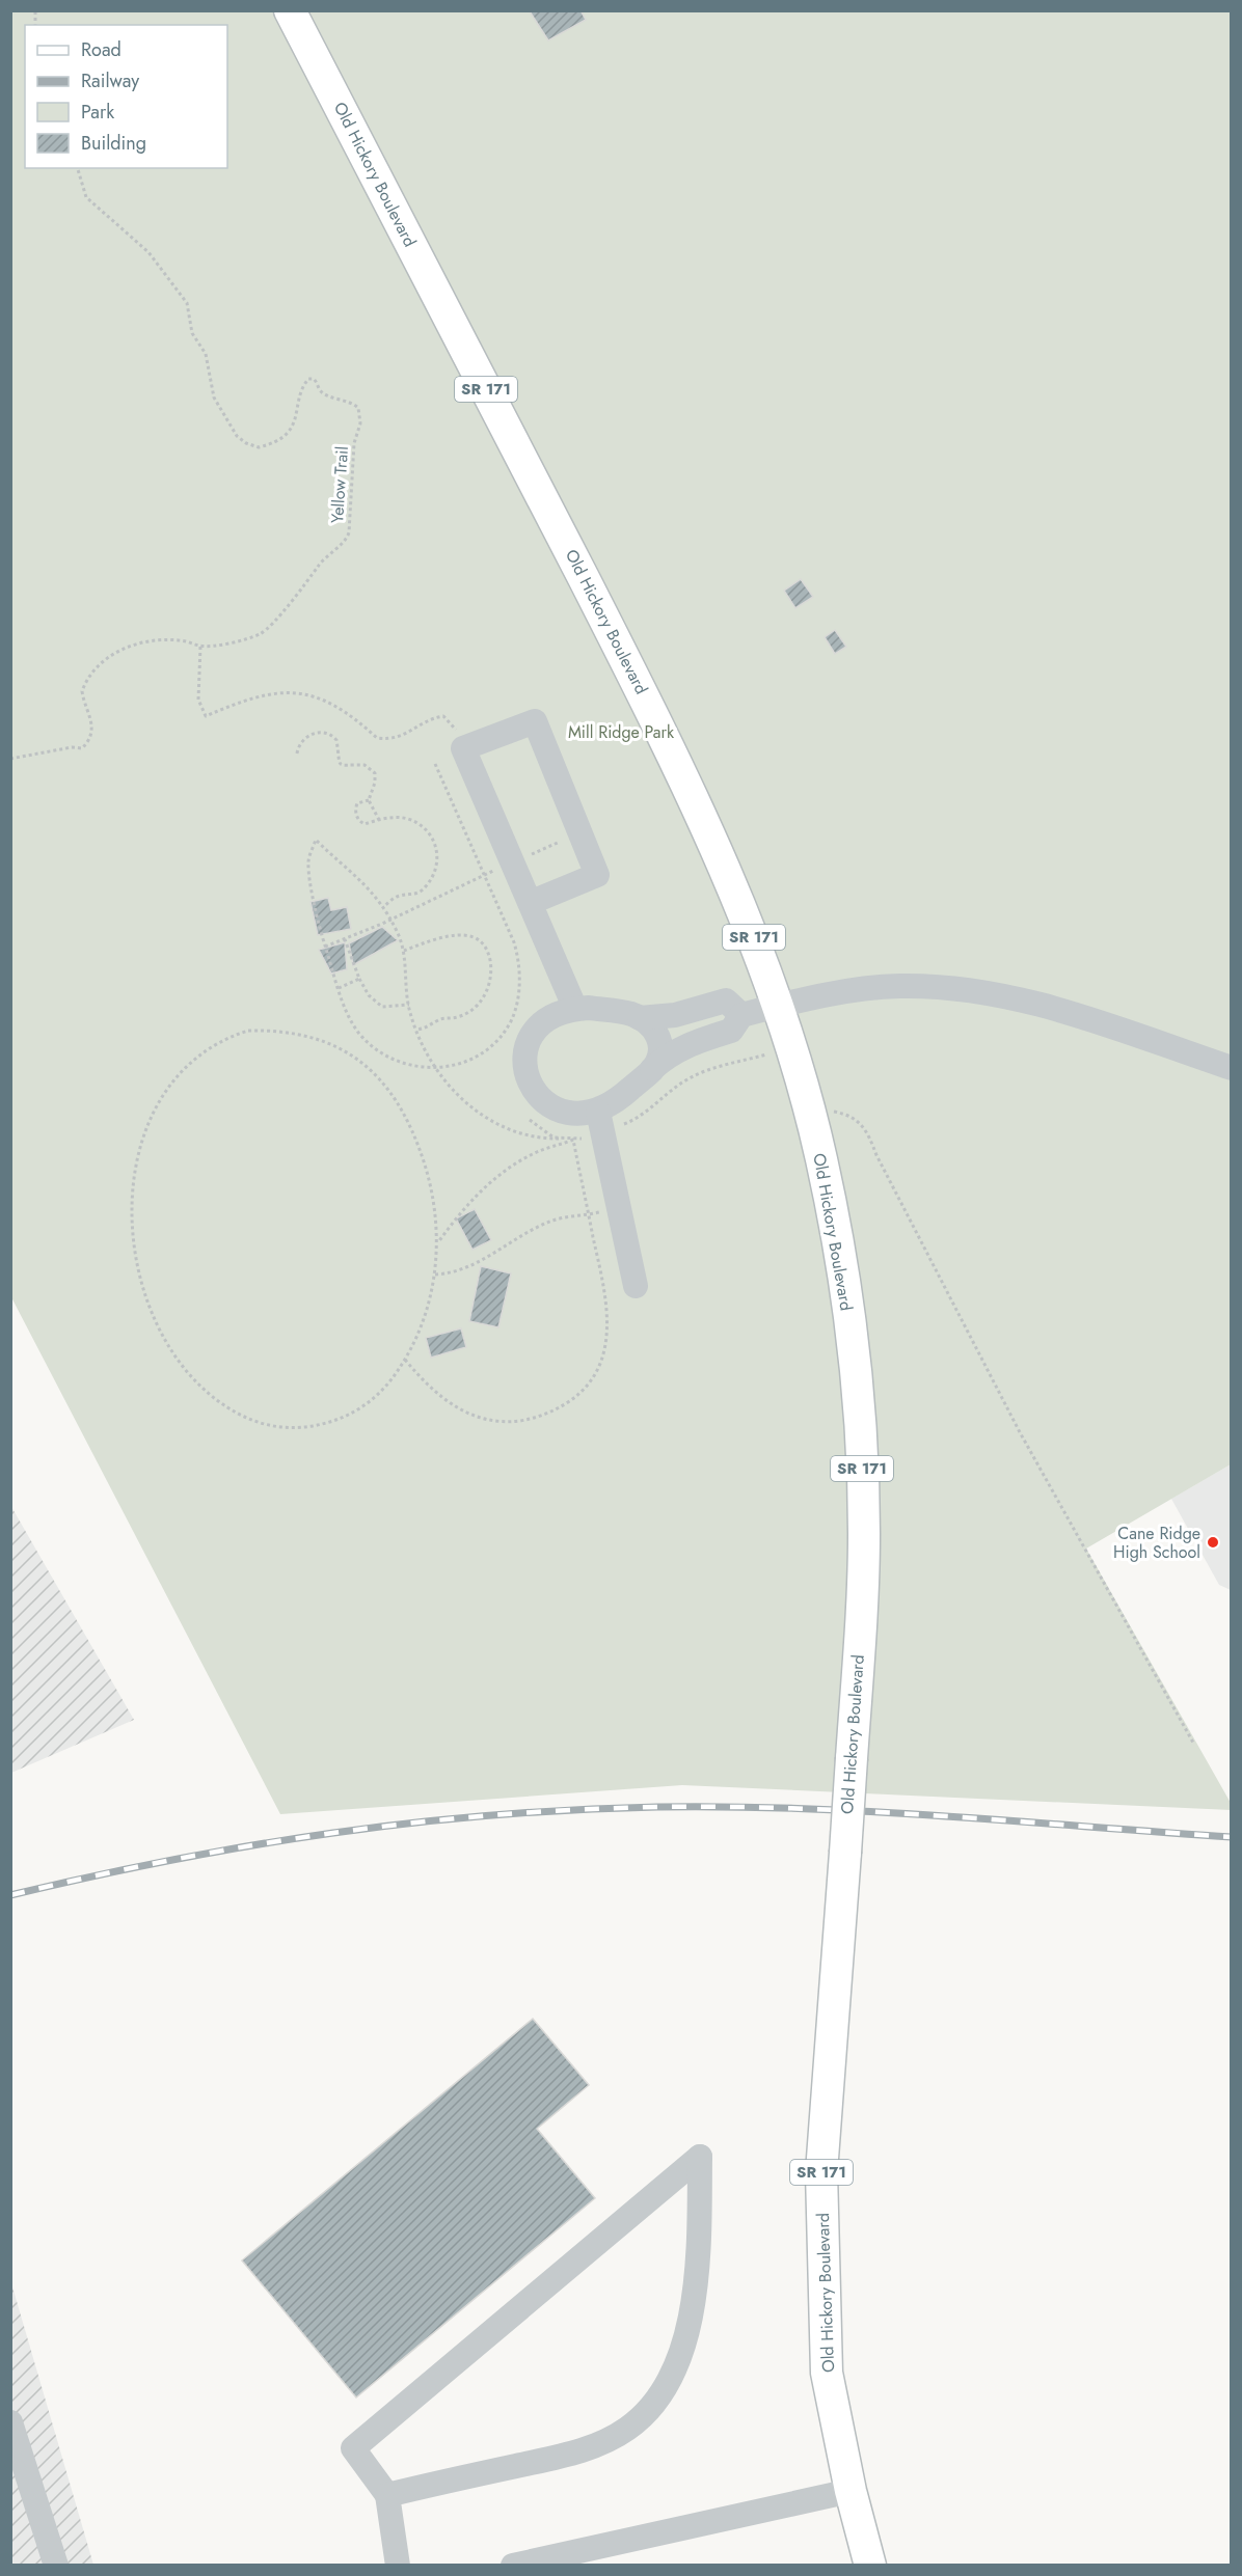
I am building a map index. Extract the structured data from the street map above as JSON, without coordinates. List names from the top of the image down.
{
  "streets": {
    "main road": ["Old Hickory Boulevard", "SR 171"],
    "path": ["Yellow Trail"]
  },
  "parks": ["Mill Ridge Park"],
  "places": ["Cane Ridge High School"],
  "legend": [
    "Road",
    "Railway",
    "Park",
    "Building"
  ]
}
